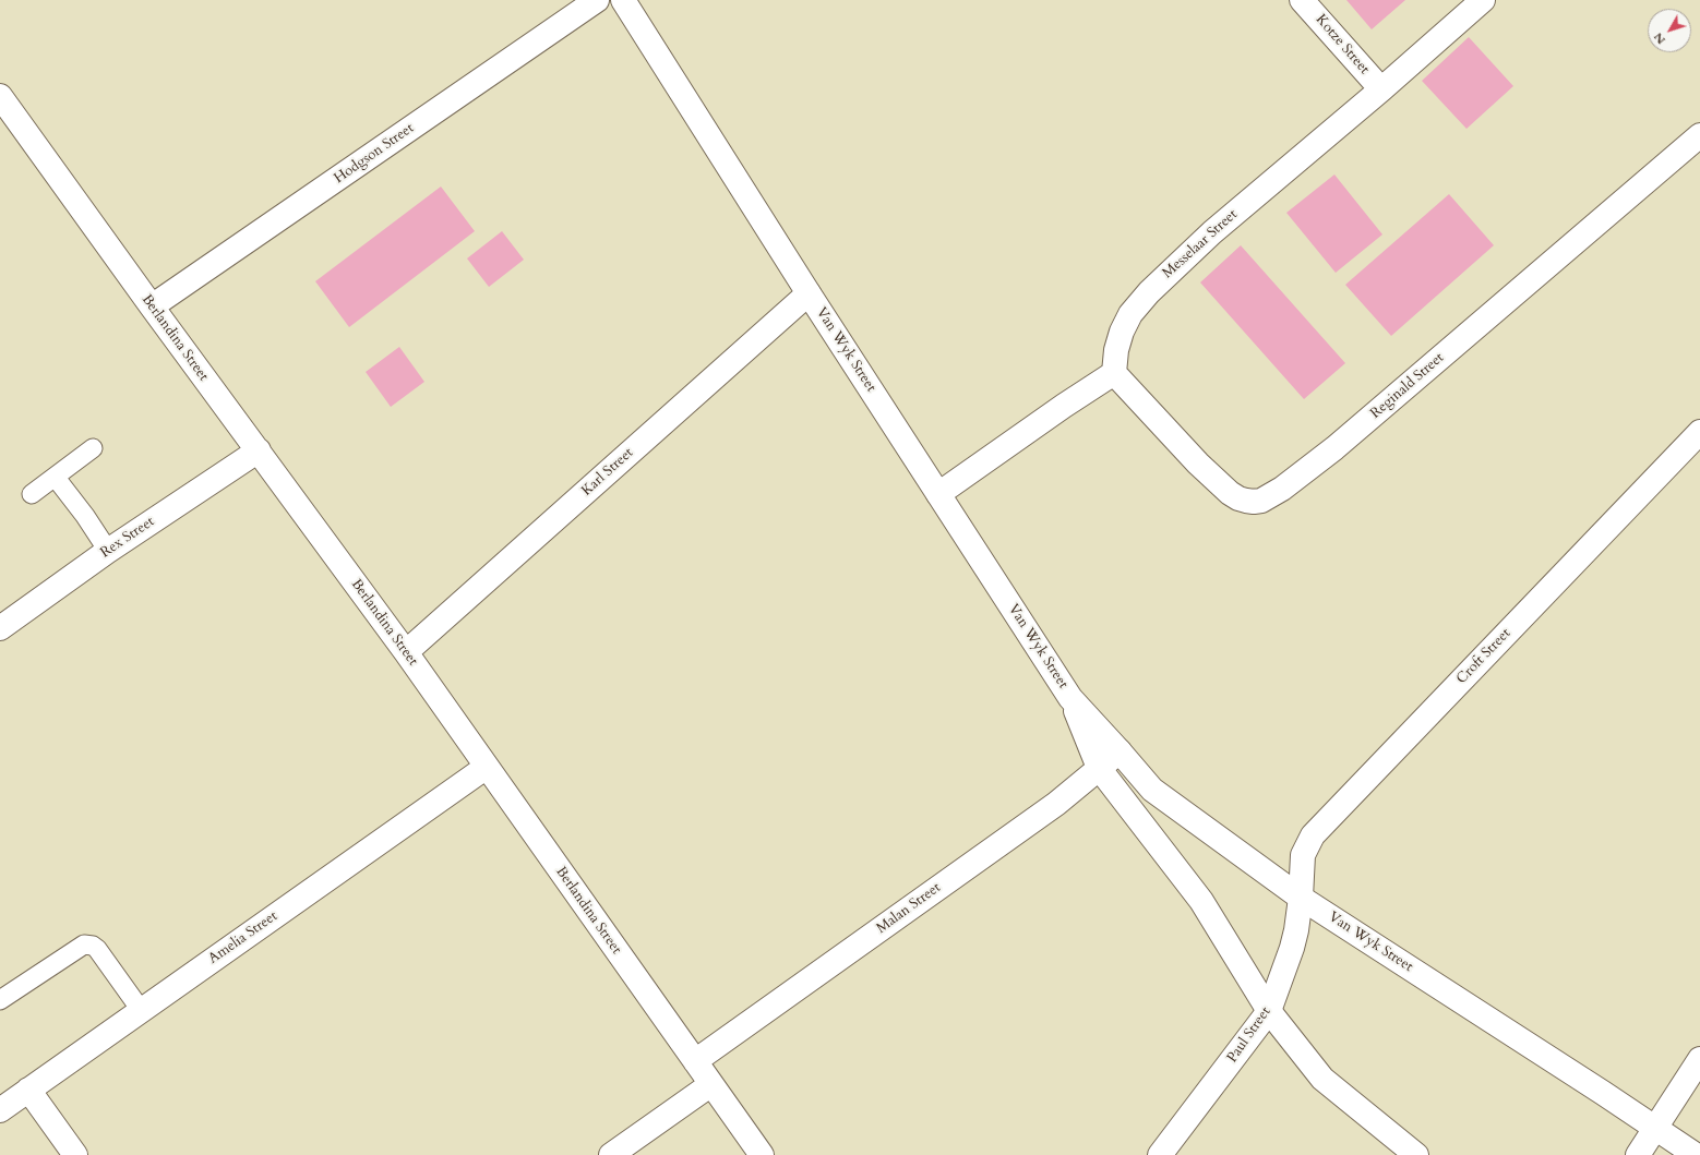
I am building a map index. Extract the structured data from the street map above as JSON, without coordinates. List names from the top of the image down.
{
  "streets": {
    "street": [
      "Kotze Street",
      "Hodgson Street",
      "Messelaar Street",
      "Berlandina Street",
      "Van Wyk Street",
      "Reginald Street",
      "Karl Street",
      "Rex Street",
      "Croft Street",
      "Malan Street",
      "Amelia Street",
      "Paul Street"
    ]
  },
  "crossings": [
    ["Kotze Street", "Messelaar Street"],
    ["Hodgson Street", "Berlandina Street"],
    ["Messelaar Street", "Reginald Street"],
    ["Berlandina Street", "Karl Street"],
    ["Berlandina Street", "Rex Street"],
    ["Berlandina Street", "Malan Street"],
    ["Berlandina Street", "Amelia Street"],
    ["Van Wyk Street", "Karl Street"],
    ["Van Wyk Street", "Croft Street"],
    ["Van Wyk Street", "Malan Street"],
    ["Van Wyk Street", "Paul Street"],
    ["Croft Street", "Paul Street"]
  ],
  "north": "bottom left"
}
